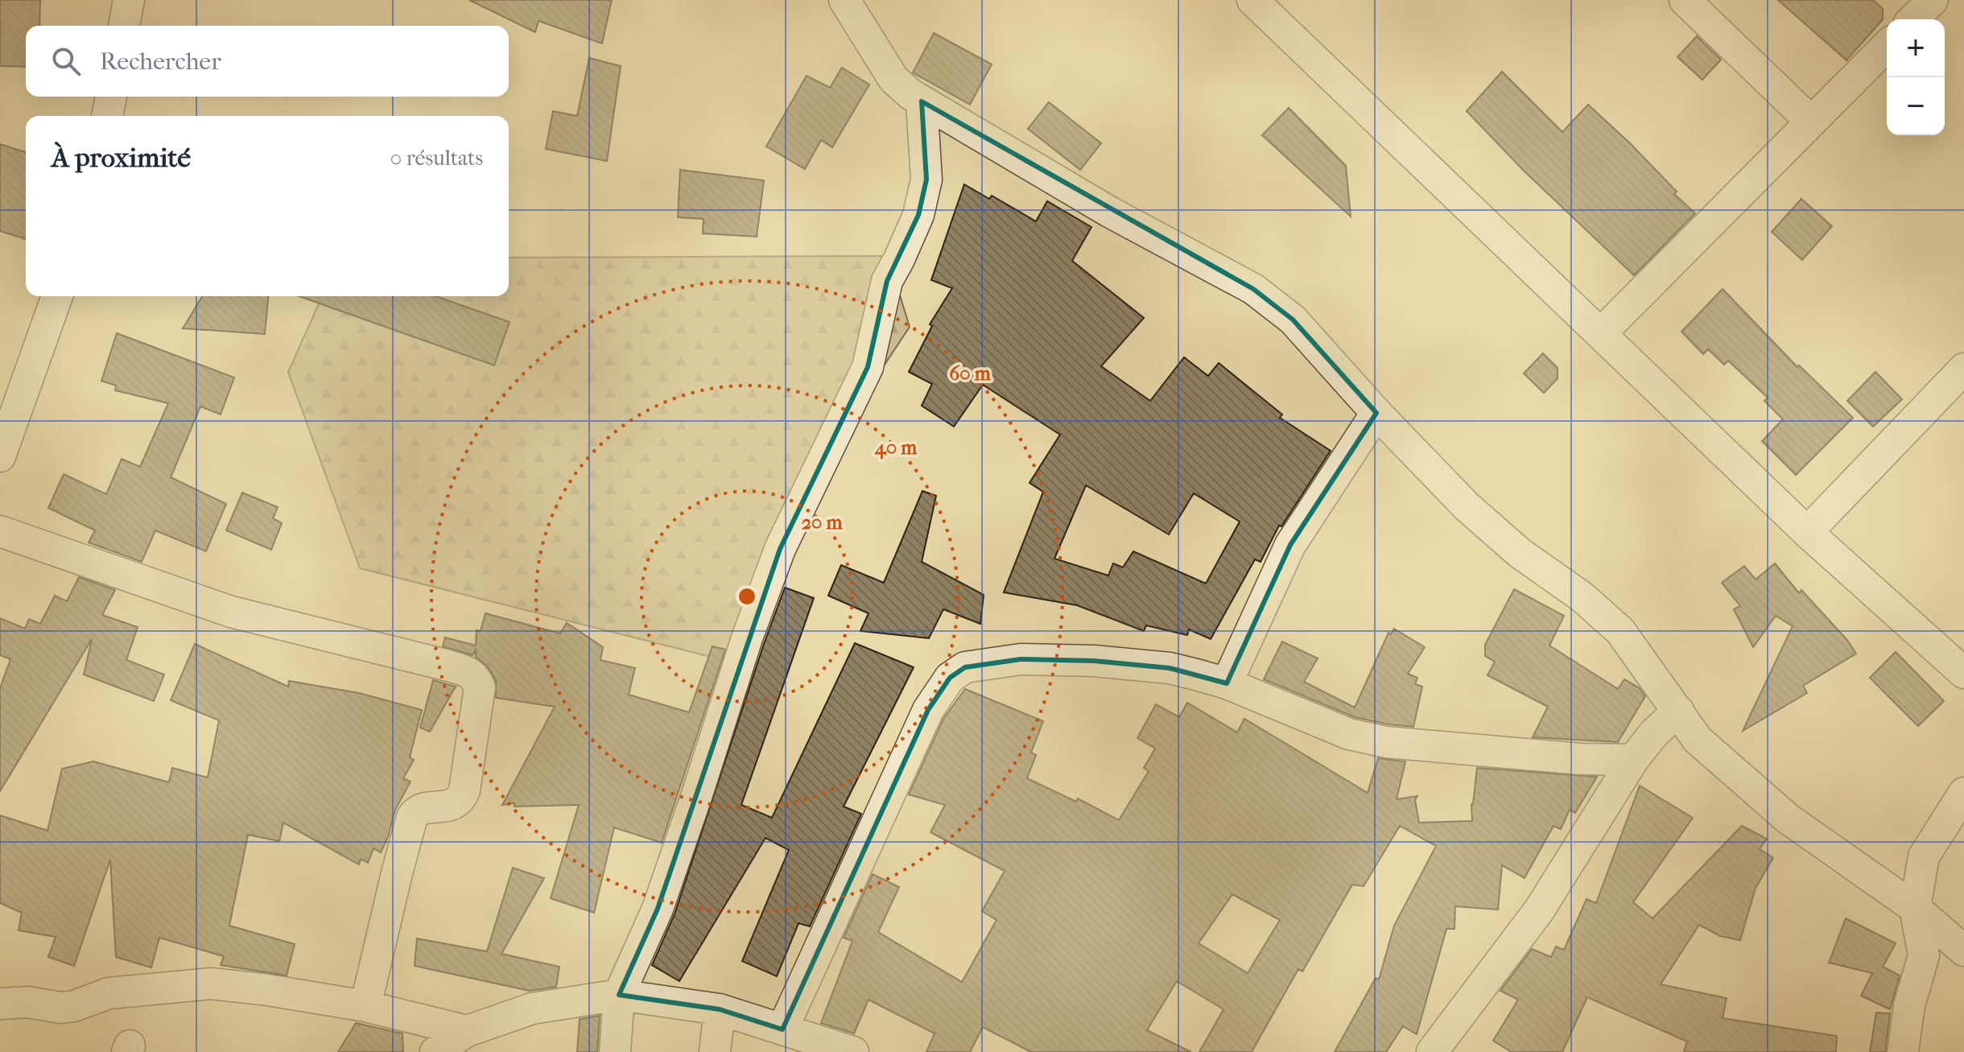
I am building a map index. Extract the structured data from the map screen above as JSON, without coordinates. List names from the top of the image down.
{
  "page": {
    "map_buttons": ["+", "−"],
    "search": "Rechercher",
    "heading": ["À proximité", "0 résultats"]
  },
  "rings": ["60 m", "40 m", "20 m"]
}
